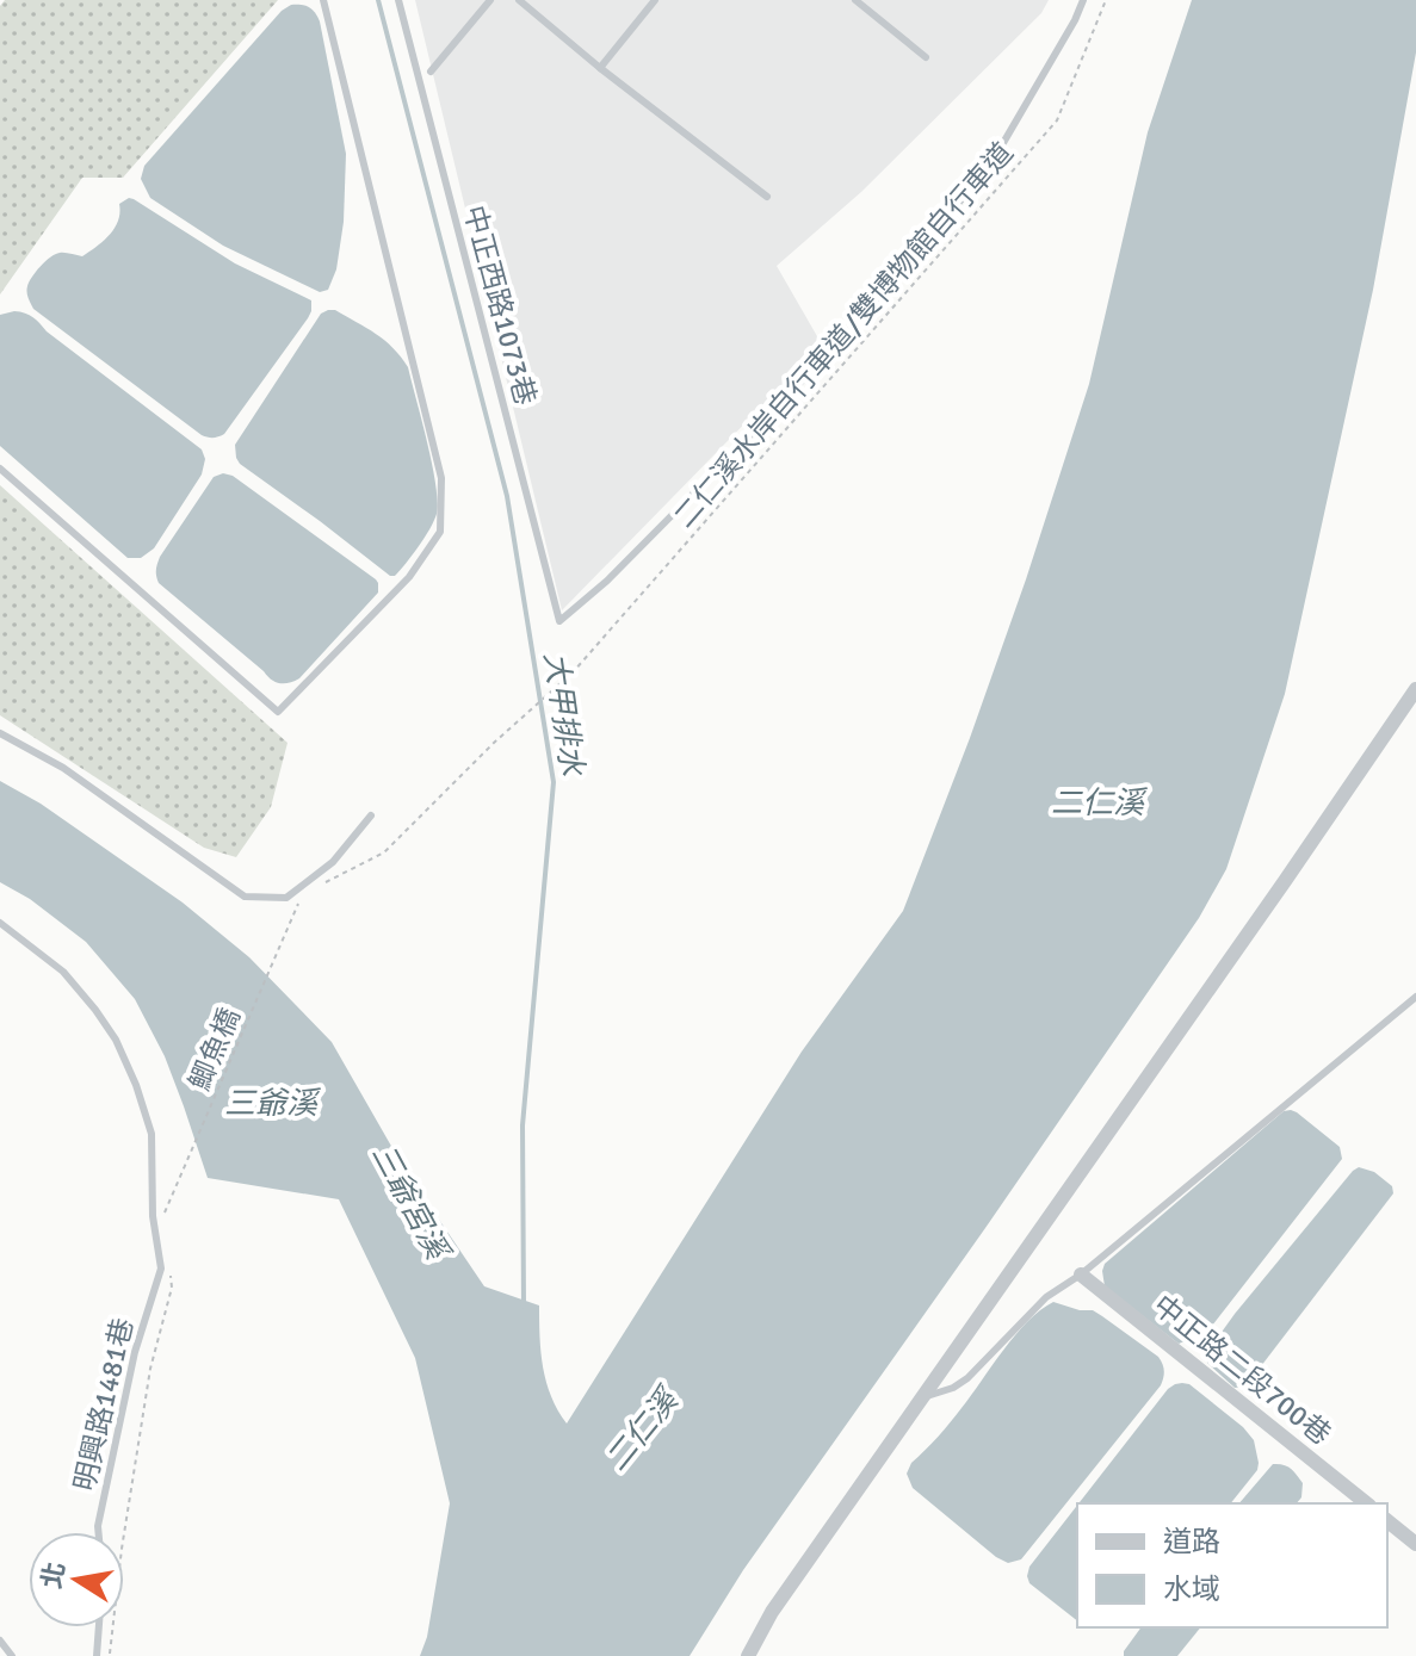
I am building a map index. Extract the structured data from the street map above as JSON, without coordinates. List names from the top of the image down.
{
  "streets": {
    "street": ["中正路二段700巷"],
    "lane": ["中正西路1073巷", "明興路1481巷"],
    "path": ["二仁溪水岸自行車道/雙博物館自行車道", "鯽魚橋"]
  },
  "water": [
    "大甲排水",
    "二仁溪",
    "三爺溪",
    "三爺宮溪"
  ],
  "legend": ["道路", "水域"],
  "north": "left"
}
